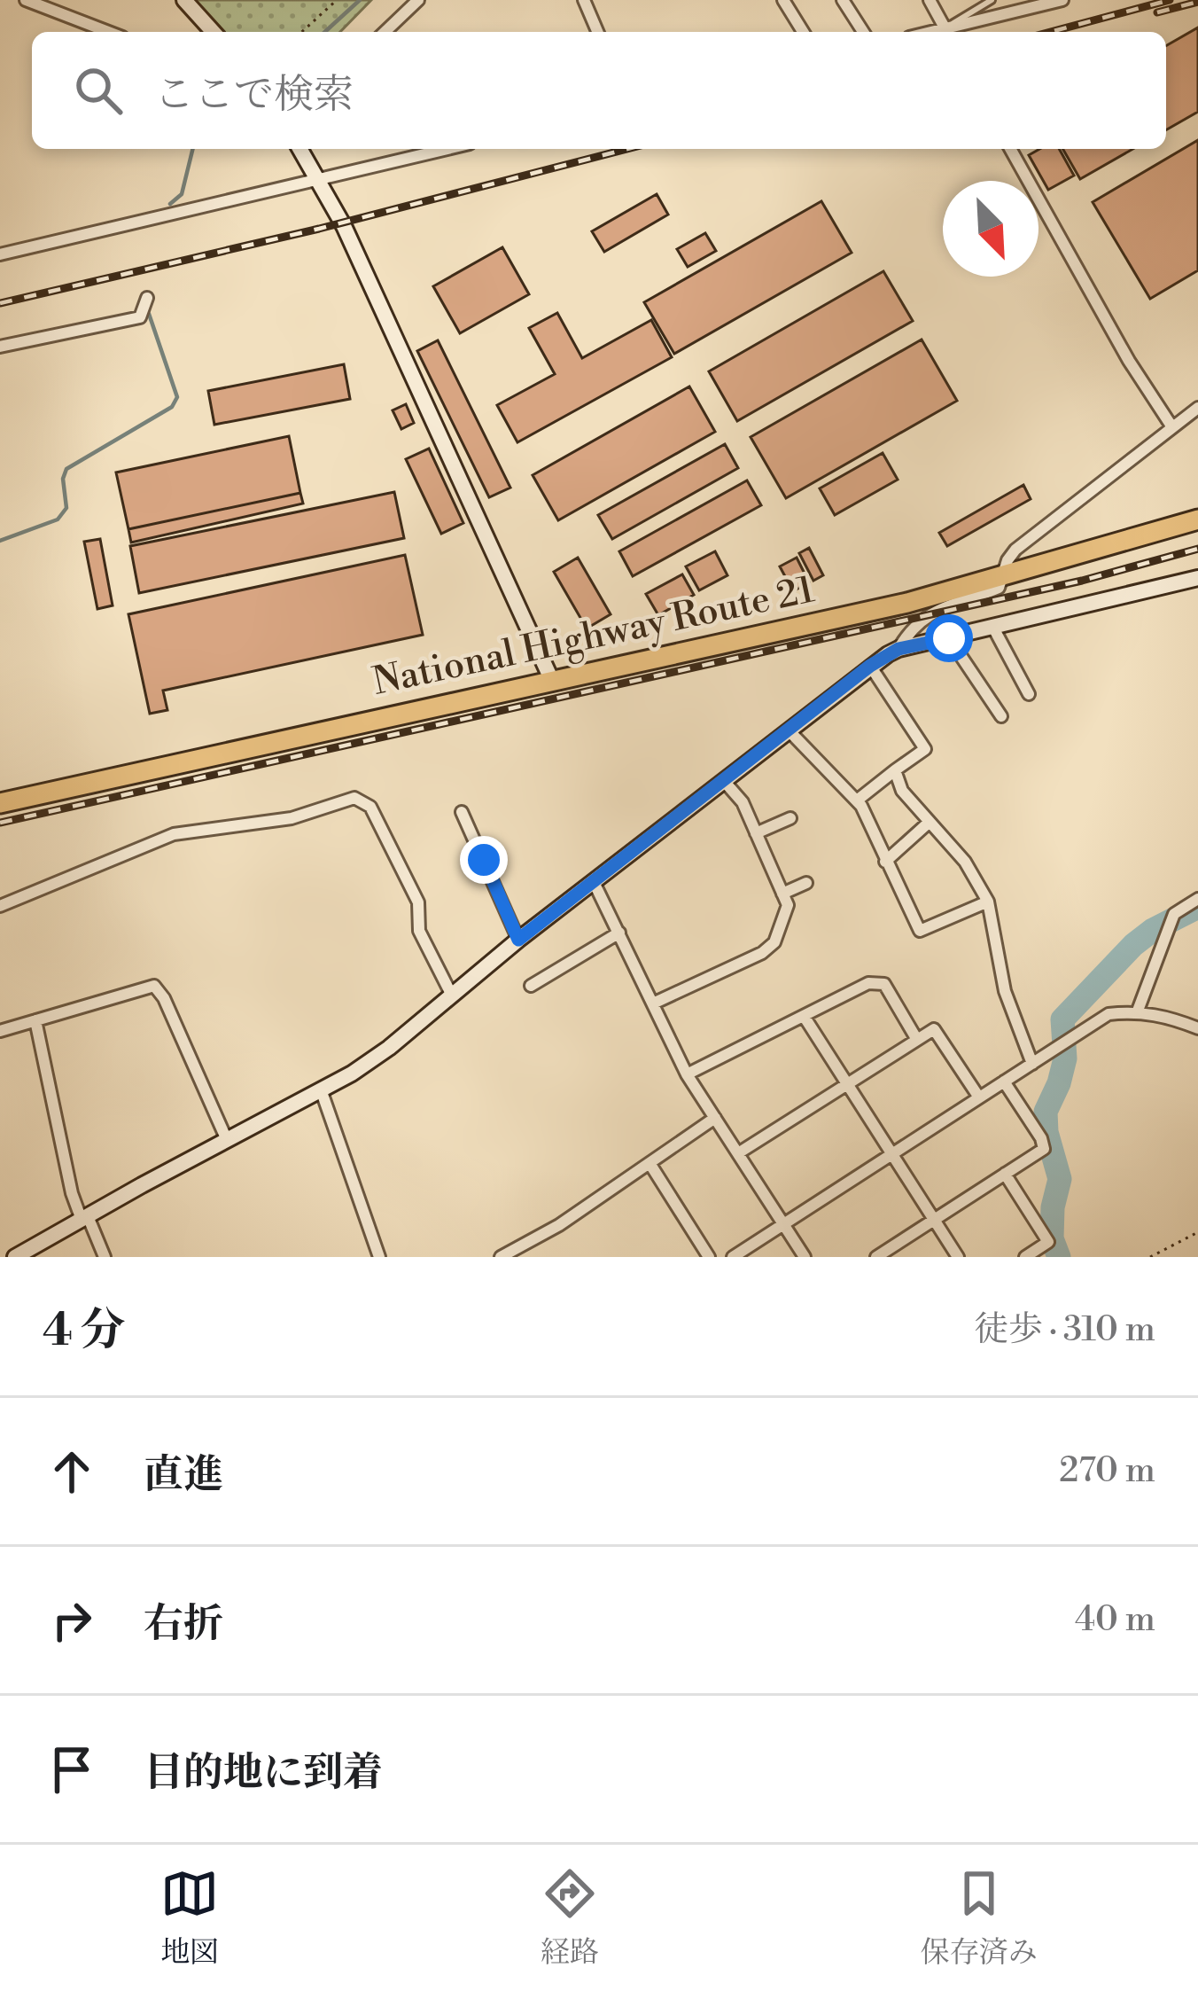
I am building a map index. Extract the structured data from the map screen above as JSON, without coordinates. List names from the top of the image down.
{
  "streets": {
    "highway": ["National Highway Route 21"]
  },
  "north": "bottom right",
  "page": {
    "search": "ここで検索",
    "heading": ["4 分", "徒歩 · 310 m"],
    "list": [
      ["直進", "270 m"],
      ["右折", "40 m"],
      "目的地に到着"
    ],
    "nav": ["地図", "経路", "保存済み"]
  }
}
